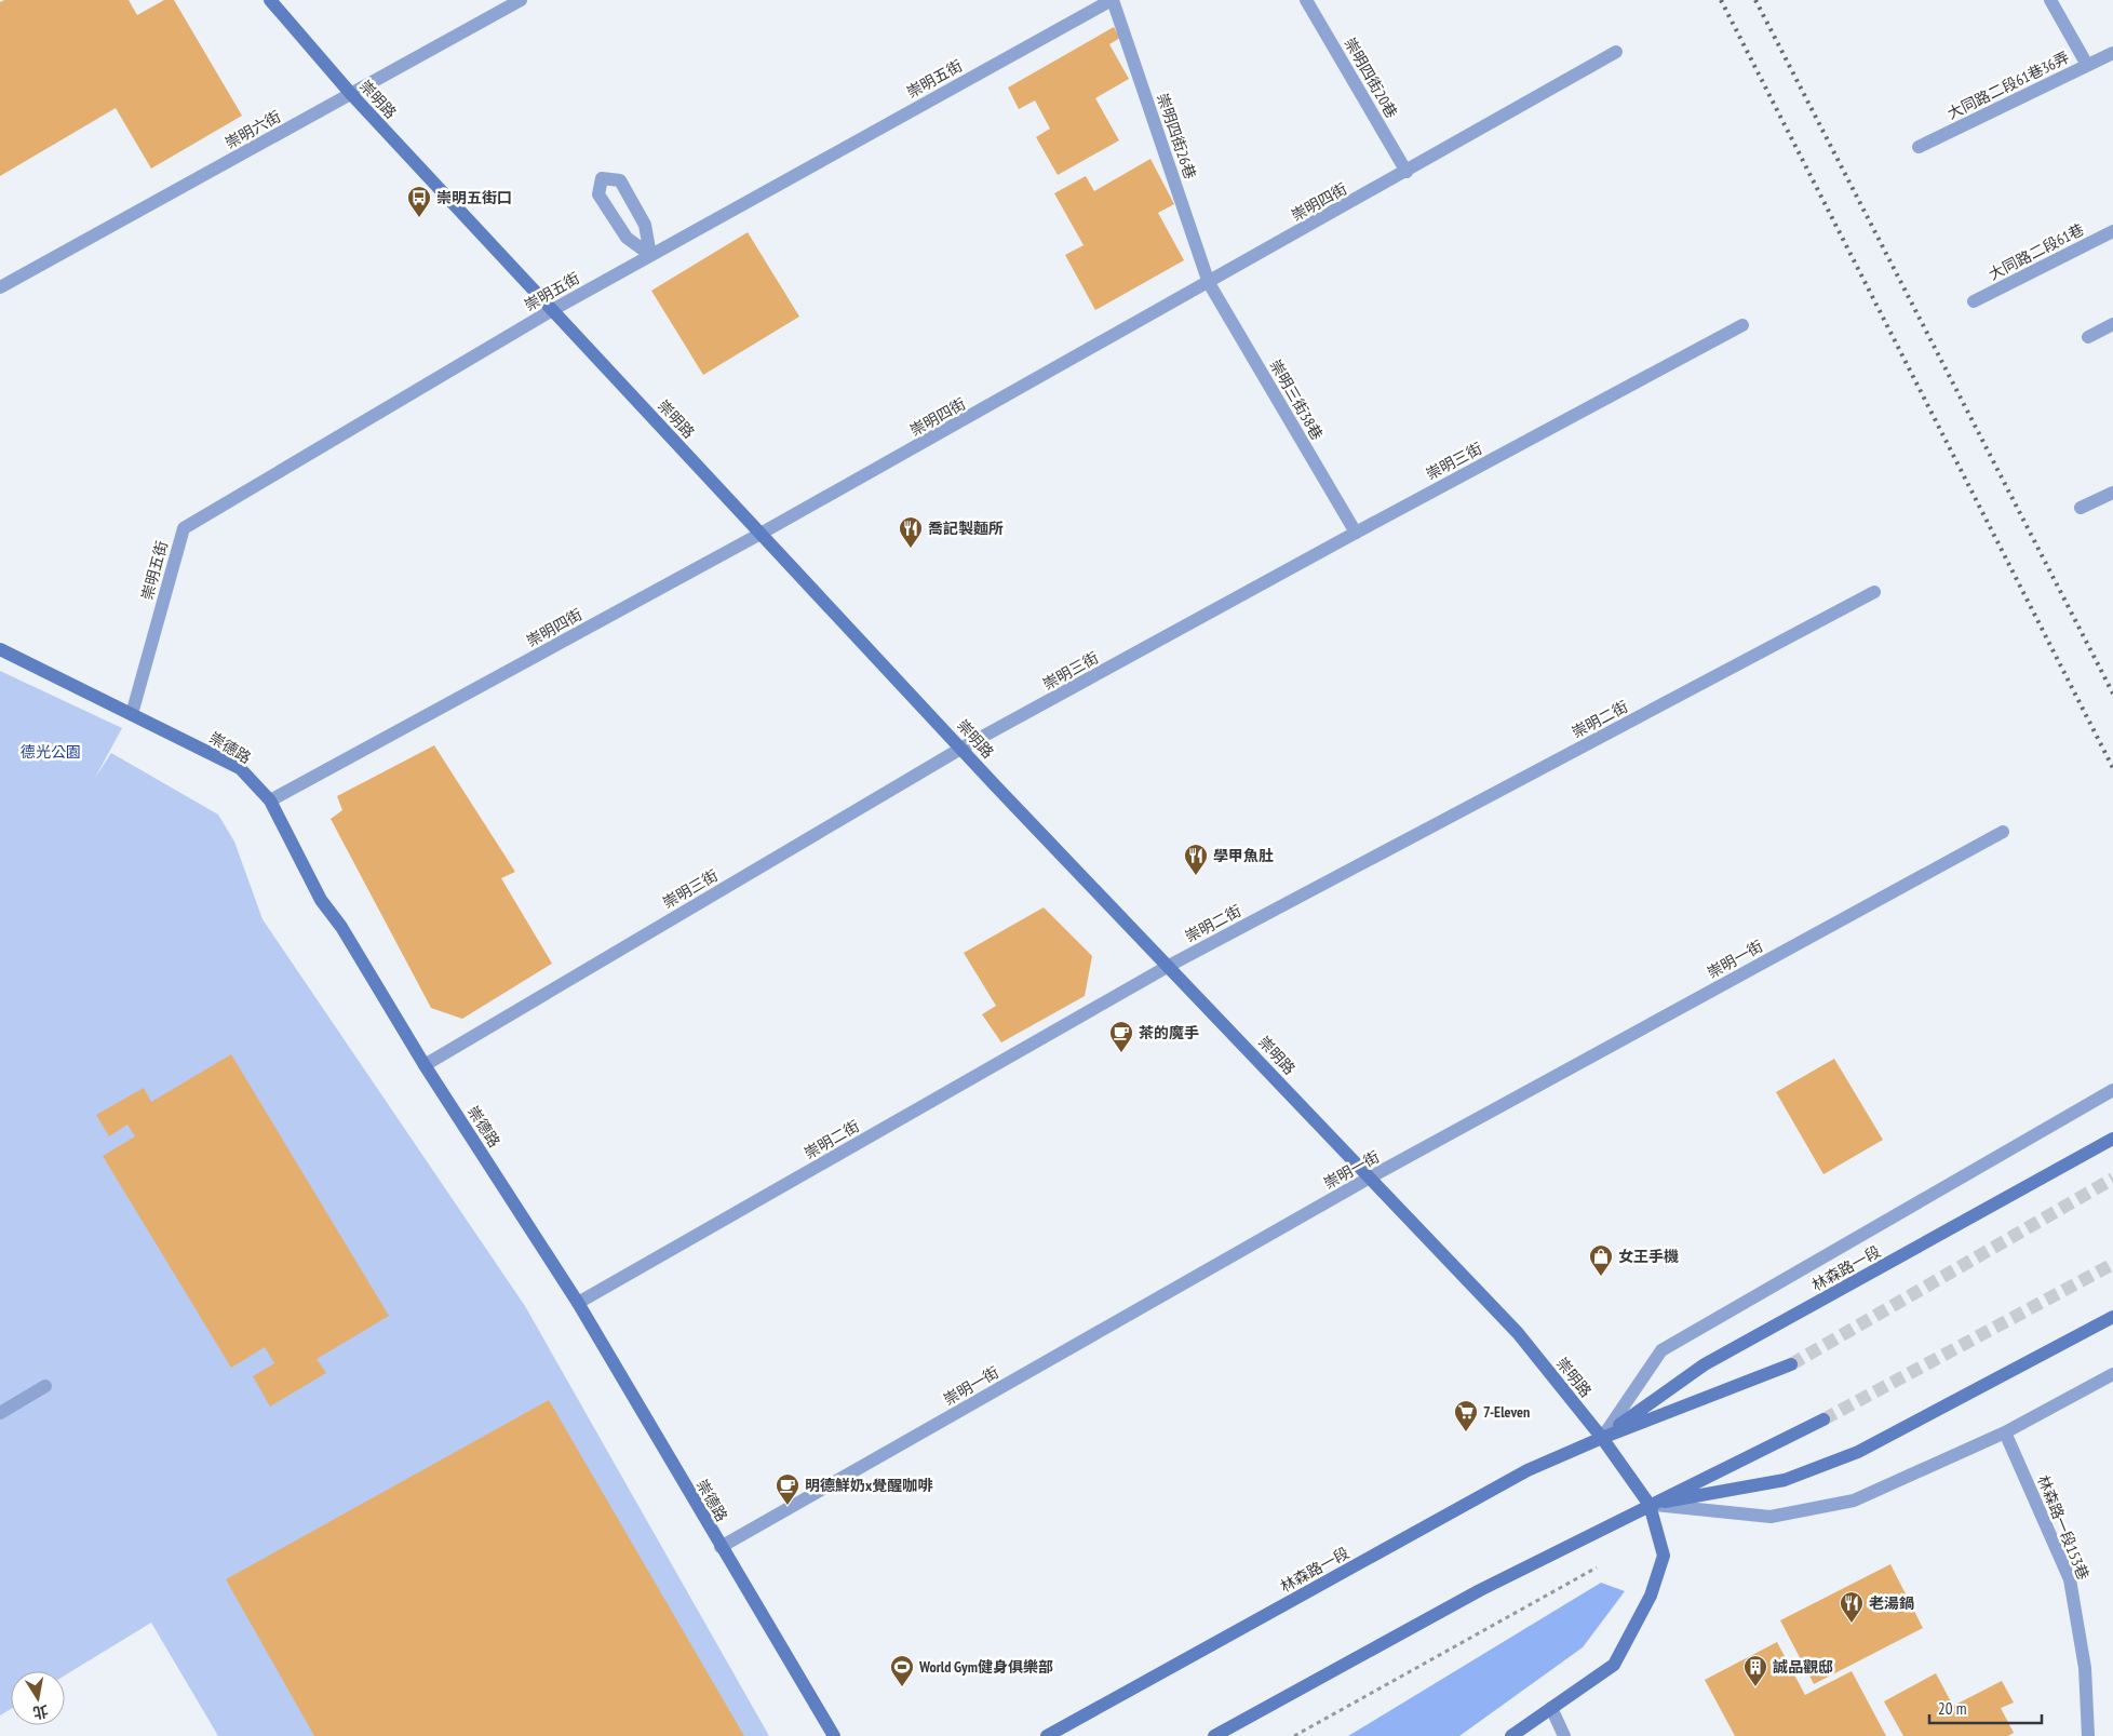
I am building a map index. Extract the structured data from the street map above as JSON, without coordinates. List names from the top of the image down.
{
  "streets": {
    "street": [
      "崇明四街20巷",
      "崇明五街",
      "大同路二段61巷36弄",
      "崇明路",
      "崇明六街",
      "崇明四街26巷",
      "崇明四街",
      "大同路二段61巷",
      "崇明三街38巷",
      "崇明三街",
      "崇明二街",
      "崇德路",
      "崇明一街",
      "林森路一段",
      "林森路一段153巷"
    ]
  },
  "crossings": [
    ["崇明四街20巷", "崇明四街"],
    ["崇明五街", "崇明路"],
    ["崇明五街", "崇明四街26巷"],
    ["崇明五街", "崇德路"],
    ["崇明路", "崇明六街"],
    ["崇明路", "崇明四街"],
    ["崇明路", "崇明三街"],
    ["崇明路", "崇明二街"],
    ["崇明路", "崇明一街"],
    ["崇明路", "林森路一段"],
    ["崇明四街26巷", "崇明四街"],
    ["崇明四街26巷", "崇明三街38巷"],
    ["崇明四街", "崇明三街38巷"],
    ["崇明四街", "崇德路"],
    ["崇明三街38巷", "崇明三街"],
    ["崇明三街", "崇德路"],
    ["崇明二街", "崇德路"],
    ["崇德路", "崇明一街"]
  ],
  "parks": ["德光公園"],
  "places": {
    "bus stop": ["崇明五街口"],
    "restaurant": ["喬記製麵所", "學甲魚肚", "老湯鍋"],
    "cafe": ["茶的魔手", "明德鮮奶x覺醒咖啡"],
    "shop": ["女王手機"],
    "supermarket": ["7-Eleven"],
    "sports": ["World Gym健身俱樂部"],
    "building": ["誠品觀邸"]
  },
  "scale_bar": "20 m",
  "north": "bottom"
}
